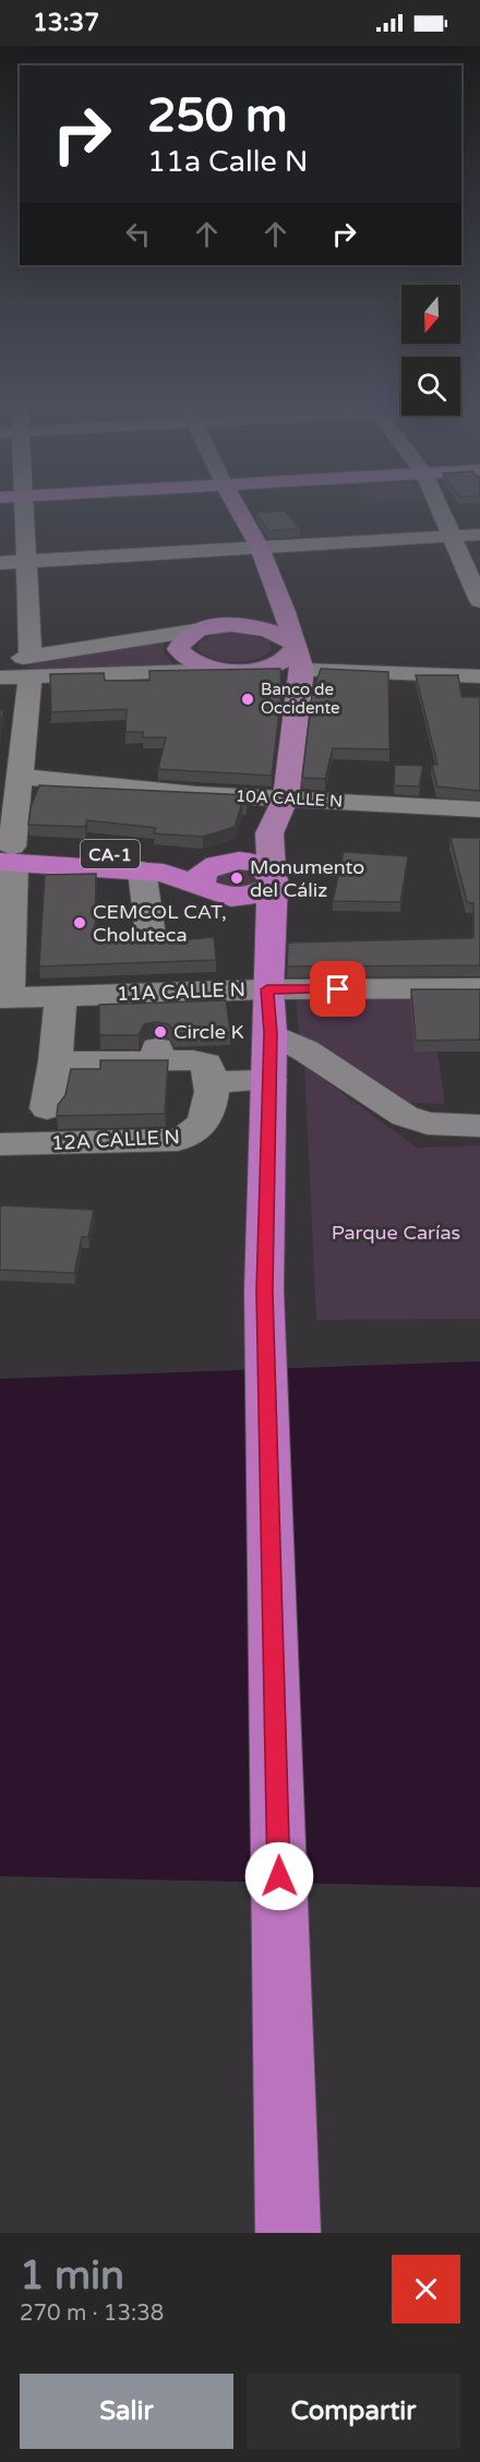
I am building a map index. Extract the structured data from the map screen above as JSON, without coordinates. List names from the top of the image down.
{
  "streets": {
    "highway": ["CA-1"],
    "street": ["10A CALLE N", "11A CALLE N", "12A CALLE N"]
  },
  "crossings": [
    ["CA-1", "11A CALLE N"]
  ],
  "parks": ["Parque Carías"],
  "places": [
    "Banco de Occidente",
    "Monumento del Cáliz",
    "CEMCOL CAT, Choluteca",
    "Circle K"
  ],
  "north": "bottom",
  "page": {
    "status": "13:37",
    "turn": ["250 m", "11a Calle N"],
    "heading": ["1 min", "270 m · 13:38"],
    "buttons": ["Salir", "Compartir"]
  }
}
